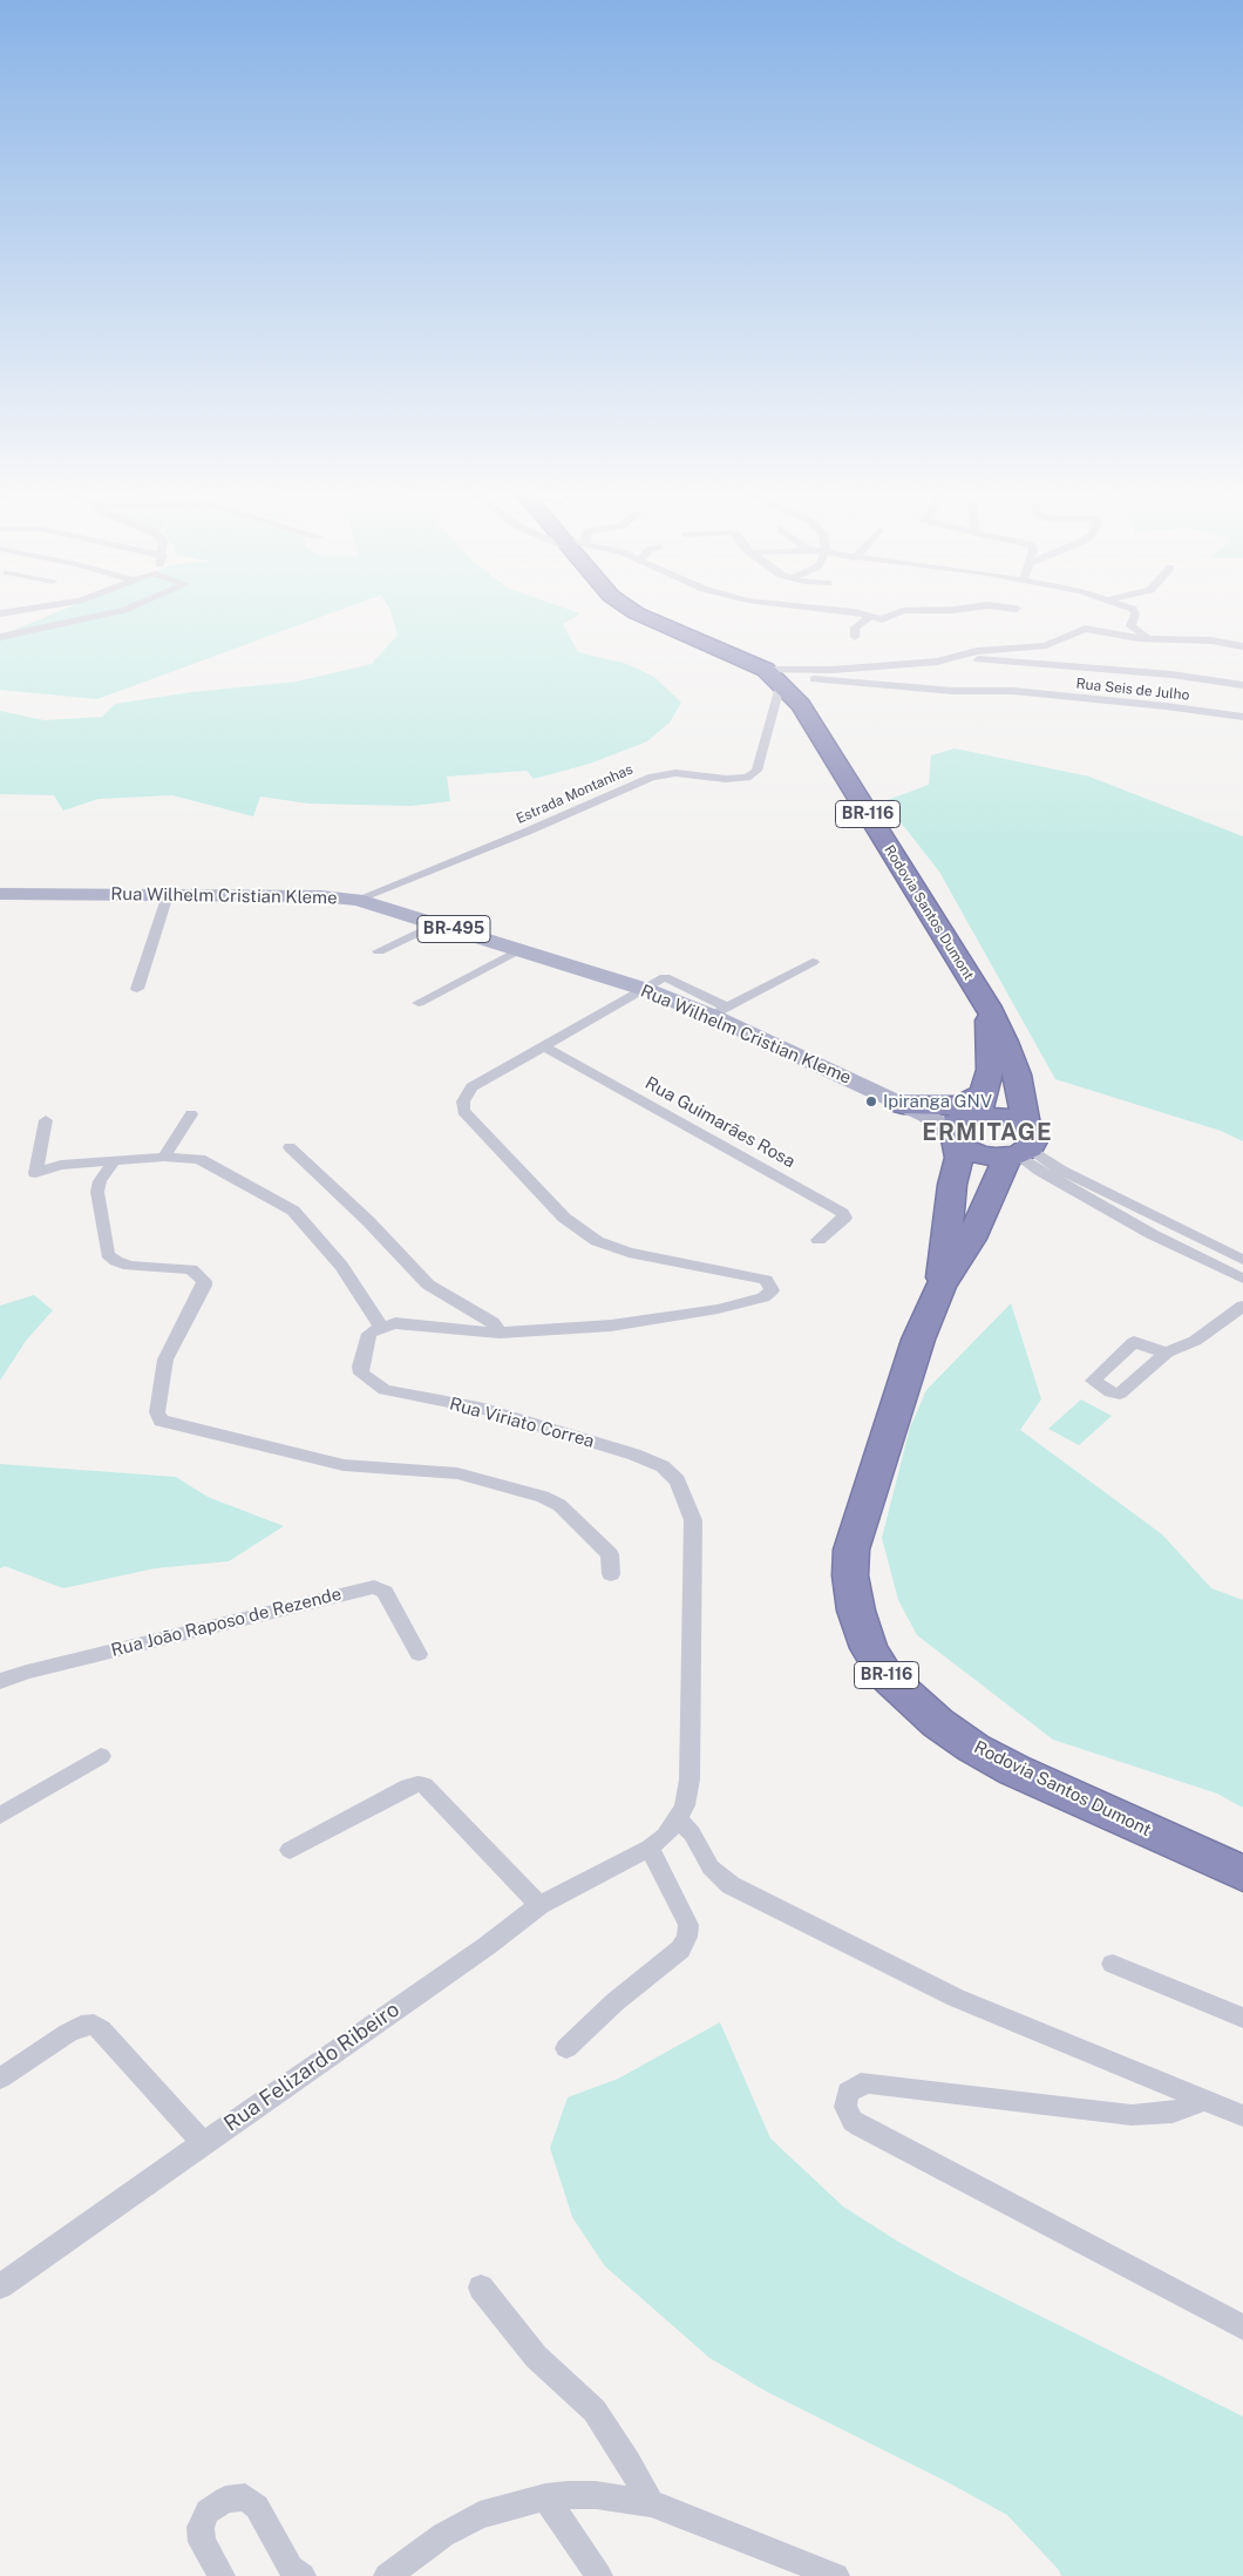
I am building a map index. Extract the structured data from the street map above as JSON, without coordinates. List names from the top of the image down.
{
  "streets": {
    "highway": ["BR-116", "Rodovia Santos Dumont"],
    "main road": ["Rua Wilhelm Cristian Kleme", "BR-495"],
    "street": [
      "Rua Seis de Julho",
      "Estrada Montanhas",
      "Rua Guimarães Rosa",
      "Rua Viriato Correa",
      "Rua João Raposo de Rezende",
      "Rua Felizardo Ribeiro"
    ]
  },
  "crossings": [
    ["Rua Seis de Julho", "Estrada Montanhas"],
    ["Rua Seis de Julho", "Rodovia Santos Dumont"],
    ["Estrada Montanhas", "Rua Wilhelm Cristian Kleme"],
    ["Estrada Montanhas", "Rodovia Santos Dumont"],
    ["BR-116", "Rodovia Santos Dumont"],
    ["BR-116", "BR-495"],
    ["Rua Wilhelm Cristian Kleme", "BR-495"],
    ["Rua Viriato Correa", "Rua Felizardo Ribeiro"]
  ],
  "districts": ["ERMITAGE"],
  "places": ["Ipiranga GNV"]
}
